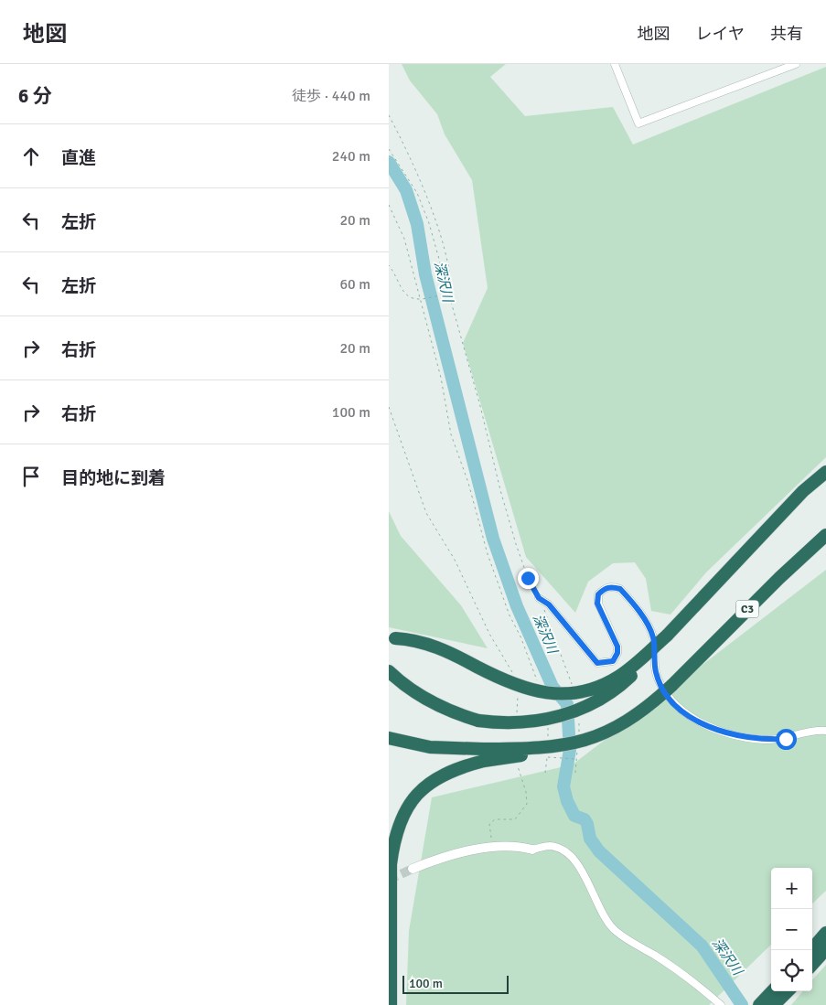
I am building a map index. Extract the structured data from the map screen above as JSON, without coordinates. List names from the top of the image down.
{
  "streets": {
    "highway": ["C3"]
  },
  "water": ["深沢川"],
  "scale_bar": "100 m",
  "page": {
    "header": "地図",
    "nav": ["地図", "レイヤ", "共有"],
    "heading": ["6 分", "徒歩 · 440 m"],
    "list": [
      ["直進", "240 m"],
      ["左折", "20 m"],
      ["左折", "60 m"],
      ["右折", "20 m"],
      ["右折", "100 m"],
      "目的地に到着"
    ],
    "map_buttons": ["+", "−"],
    "scale": "100 m"
  }
}
